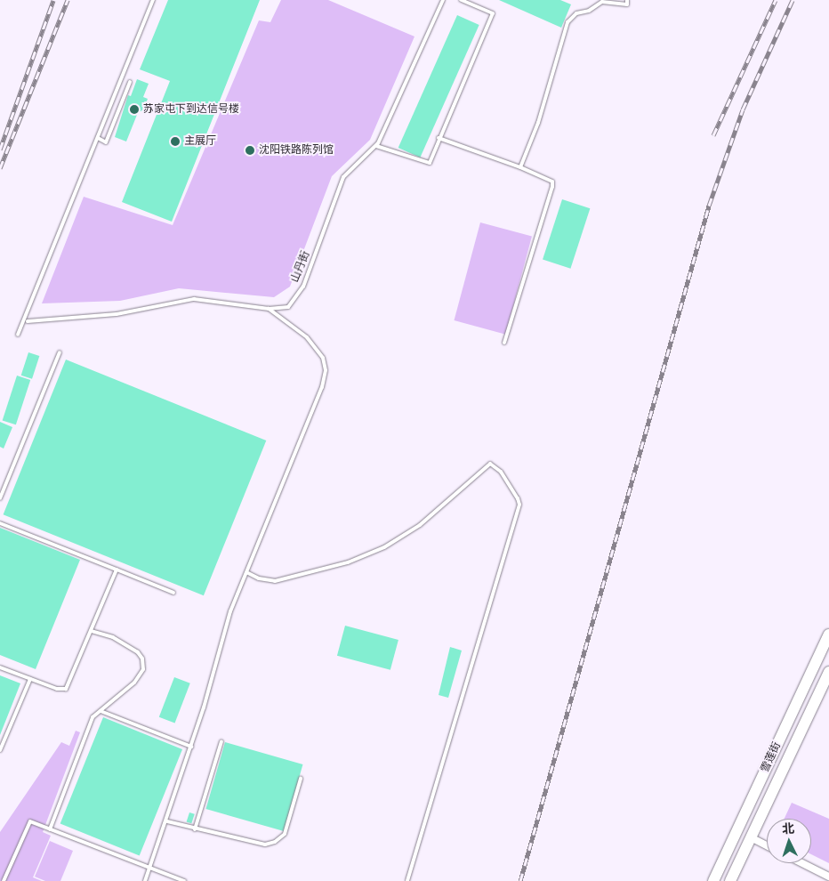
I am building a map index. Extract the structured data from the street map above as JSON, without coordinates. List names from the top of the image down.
{
  "streets": {
    "main road": ["雪莲街"],
    "lane": ["山丹街"]
  },
  "places": ["苏家屯下到达信号楼", "主展厅", "沈阳铁路陈列馆"],
  "north": "top"
}
